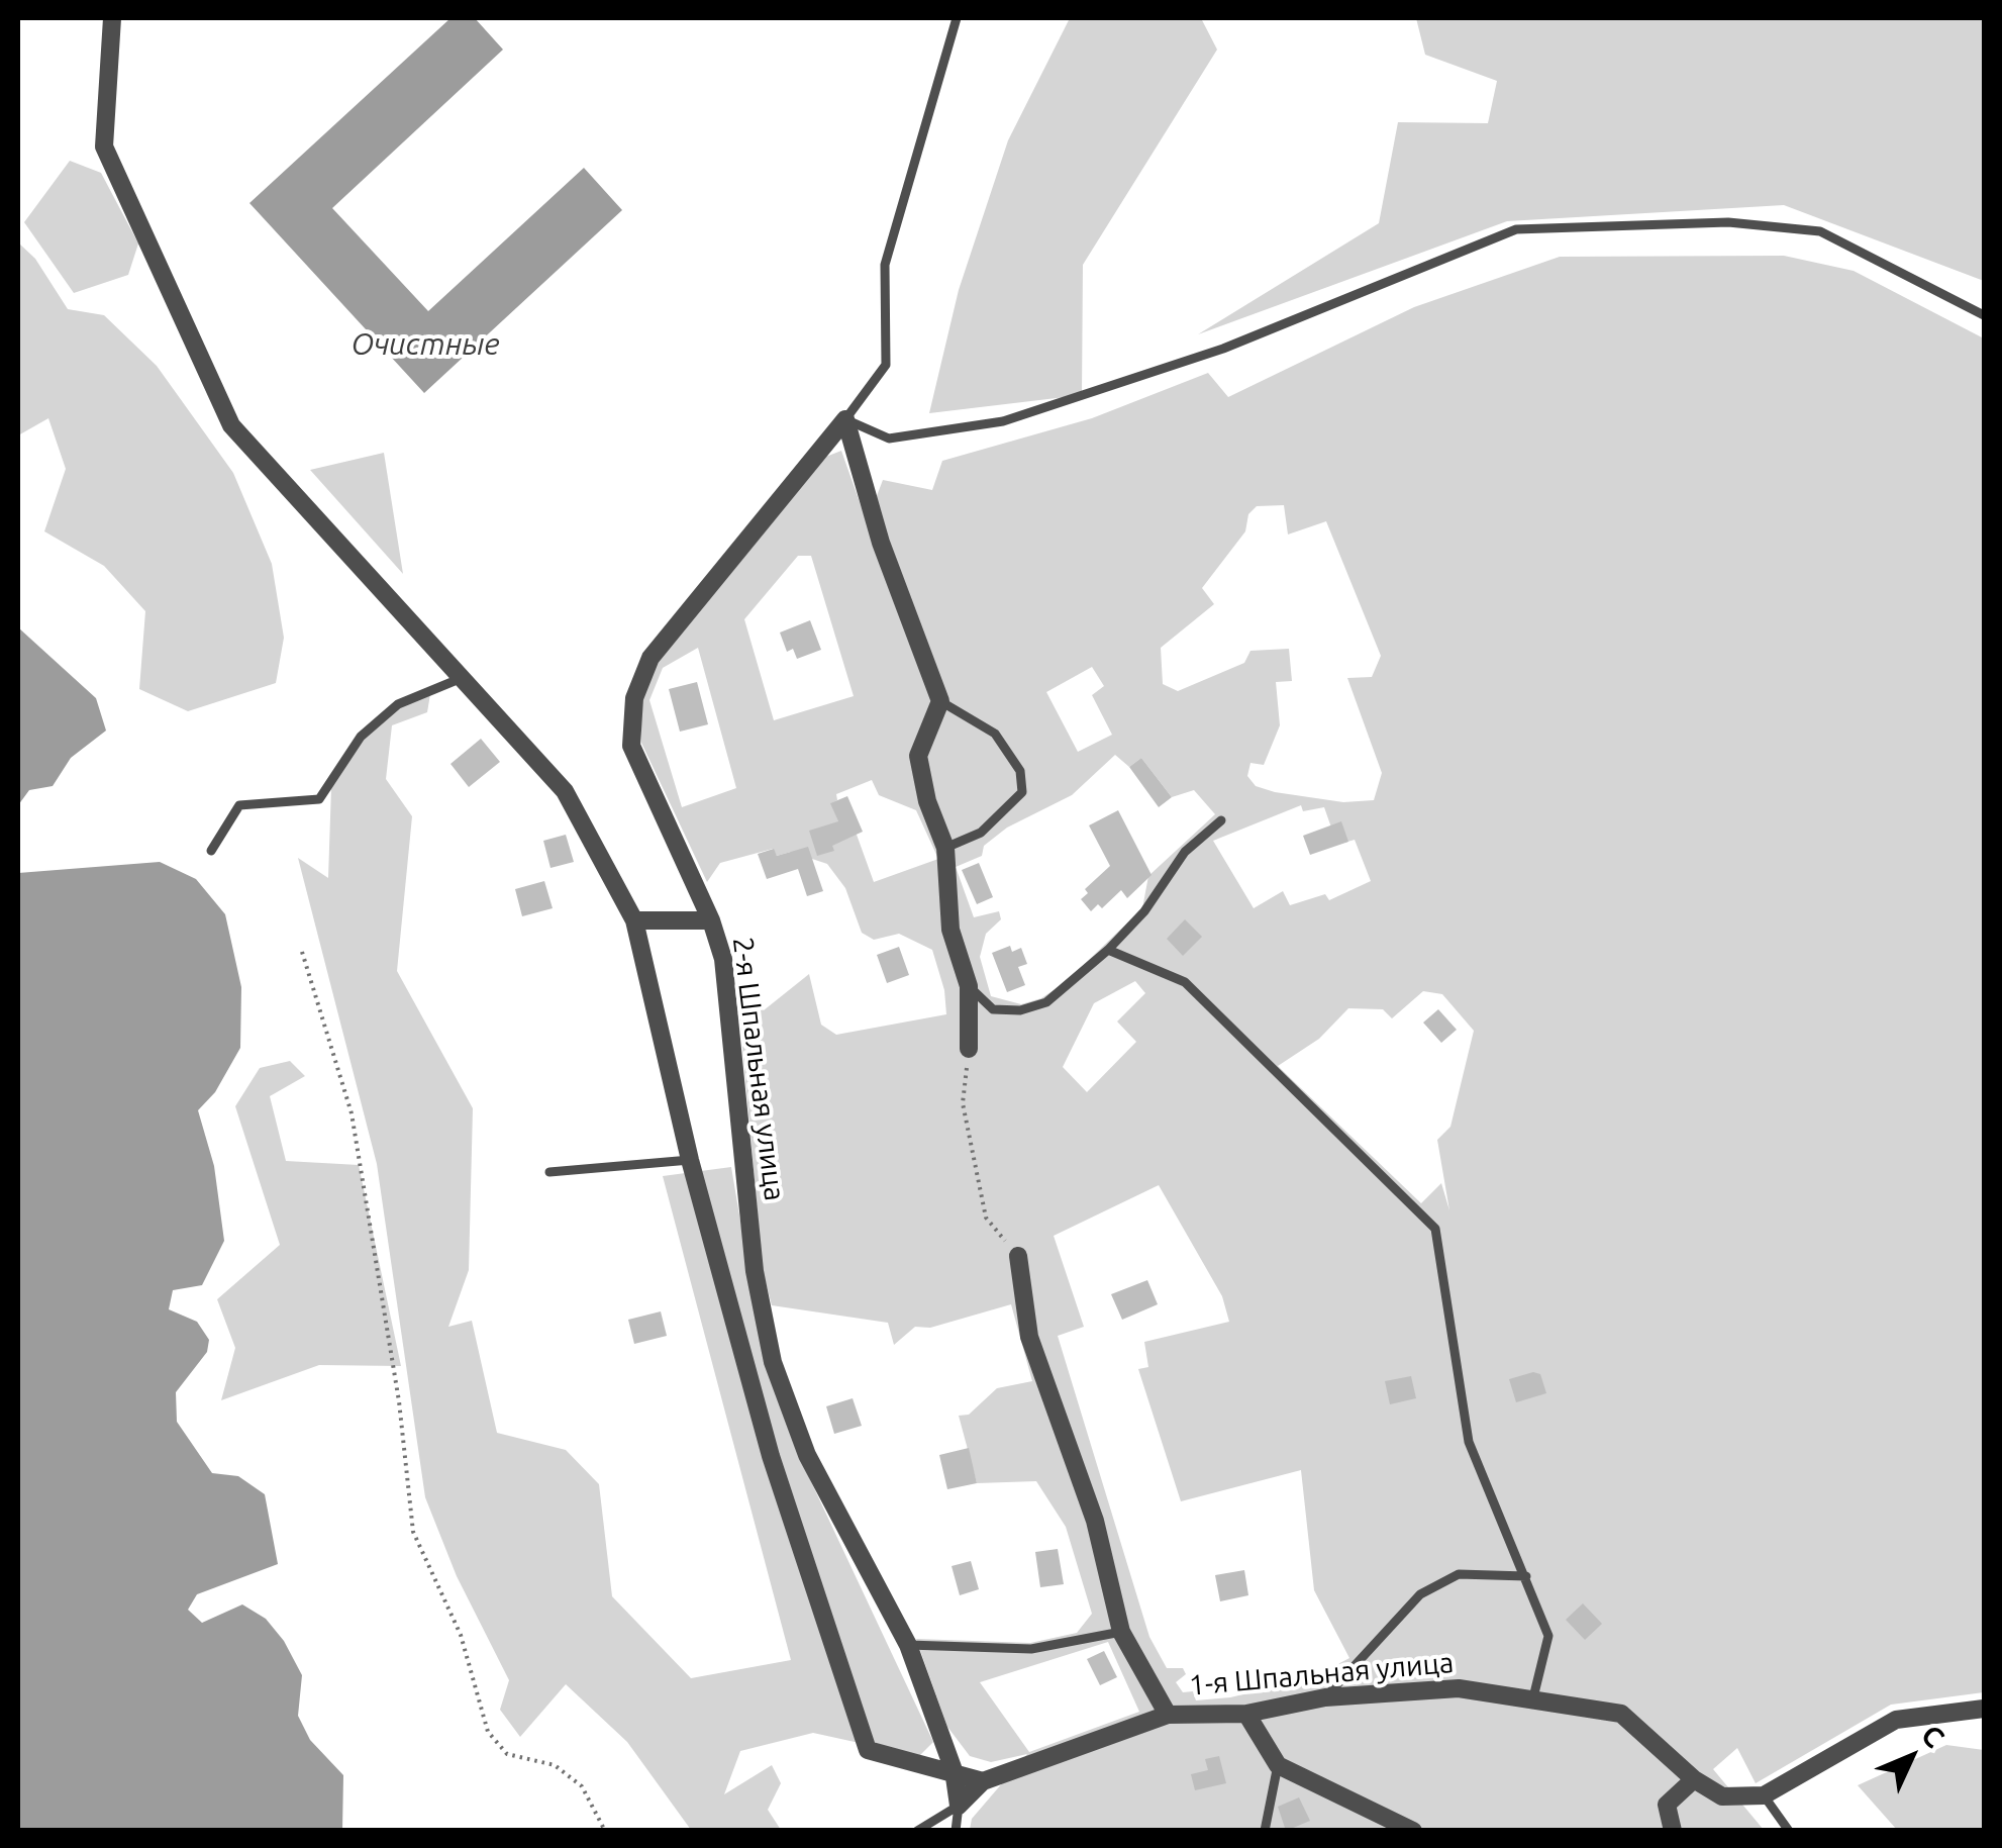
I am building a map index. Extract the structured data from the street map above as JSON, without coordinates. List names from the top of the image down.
{
  "streets": {
    "street": ["2-я Шпальная улица", "1-я Шпальная улица"]
  },
  "crossings": [
    ["2-я Шпальная улица", "1-я Шпальная улица"]
  ],
  "water": ["Очистные"],
  "north": "top right"
}
